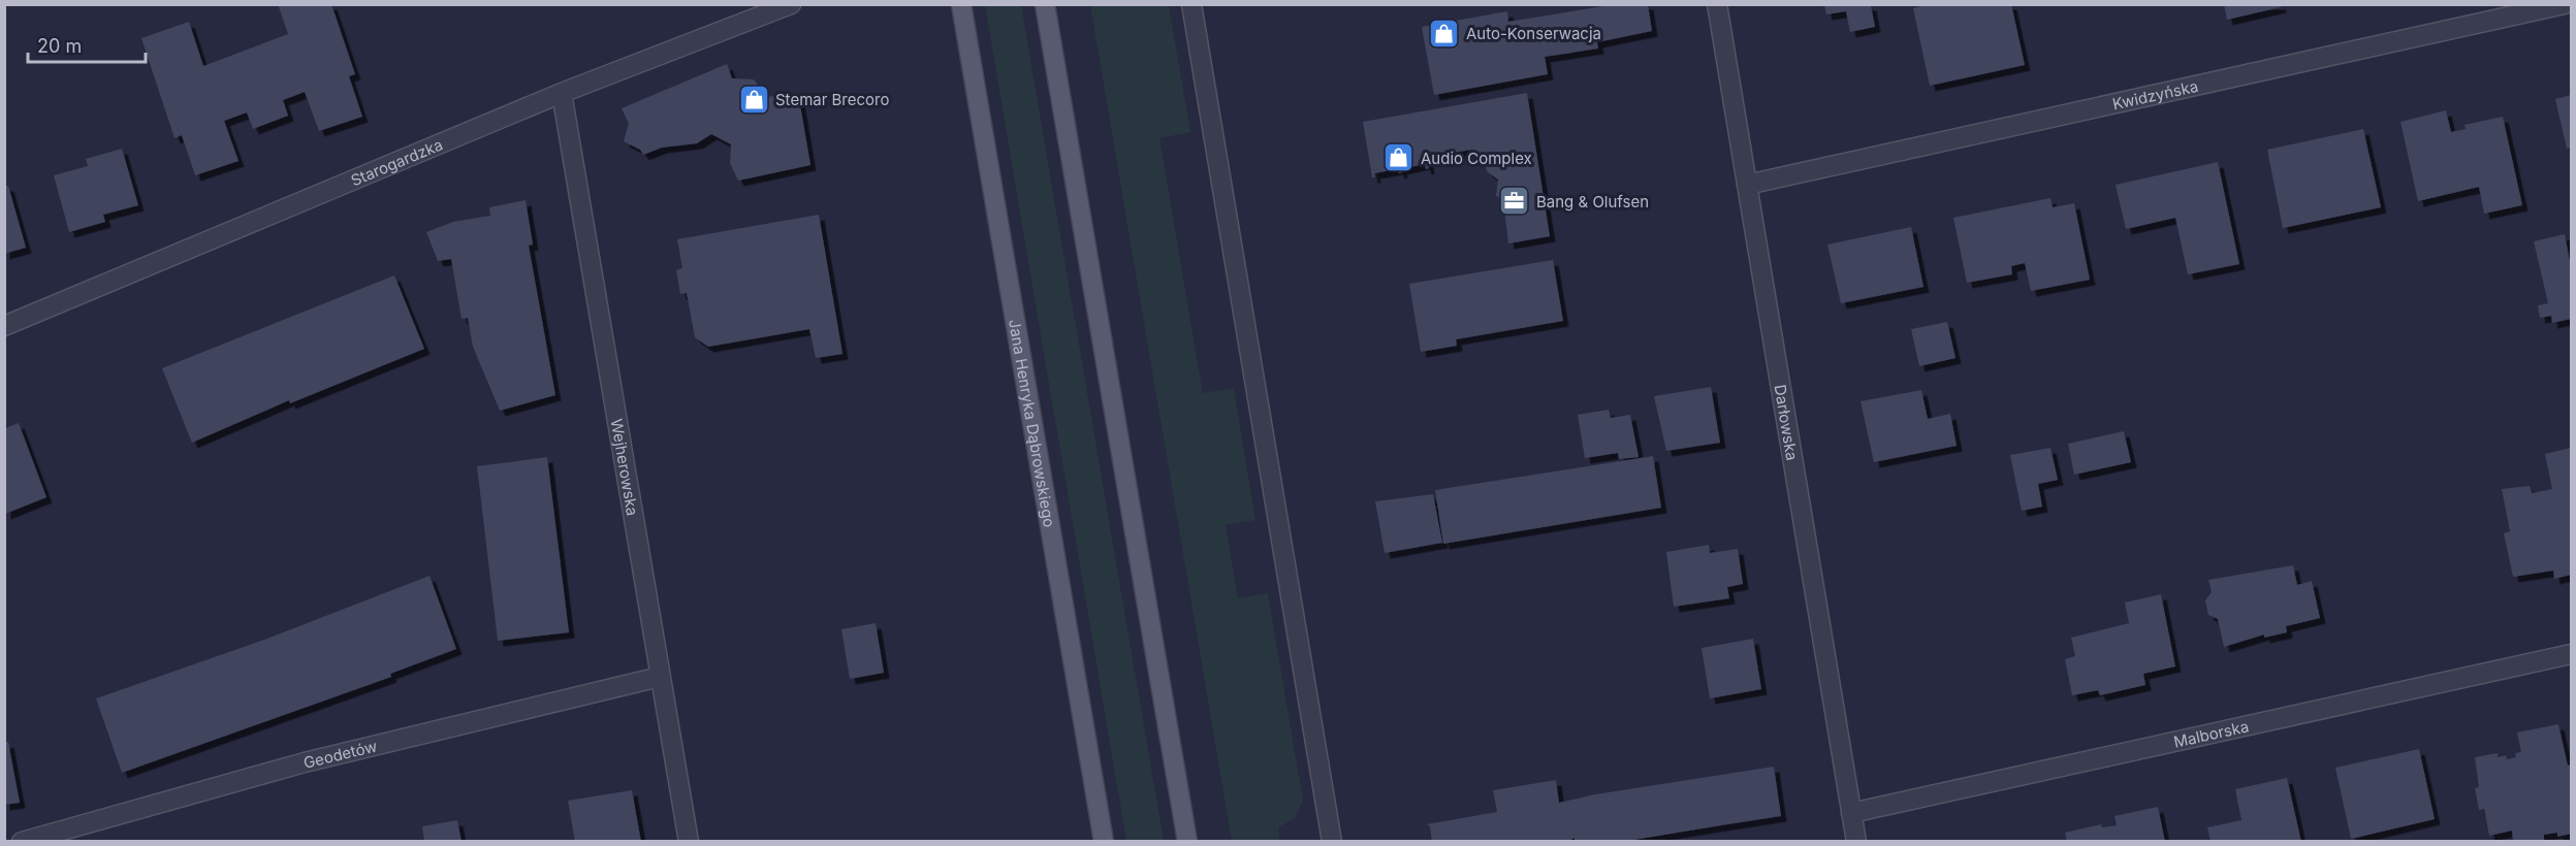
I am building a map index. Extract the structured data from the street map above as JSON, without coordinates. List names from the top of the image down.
{
  "streets": {
    "main road": ["Jana Henryka Dąbrowskiego"],
    "street": [
      "Kwidzyńska",
      "Starogardzka",
      "Darłowska",
      "Wejherowska",
      "Malborska",
      "Geodetów"
    ]
  },
  "crossings": [
    ["Kwidzyńska", "Darłowska"],
    ["Starogardzka", "Wejherowska"],
    ["Darłowska", "Malborska"],
    ["Wejherowska", "Geodetów"]
  ],
  "places": {
    "shop": ["Auto-Konserwacja", "Stemar Brecoro", "Audio Complex"],
    "office": ["Bang & Olufsen"]
  },
  "scale_bar": "20 m"
}
